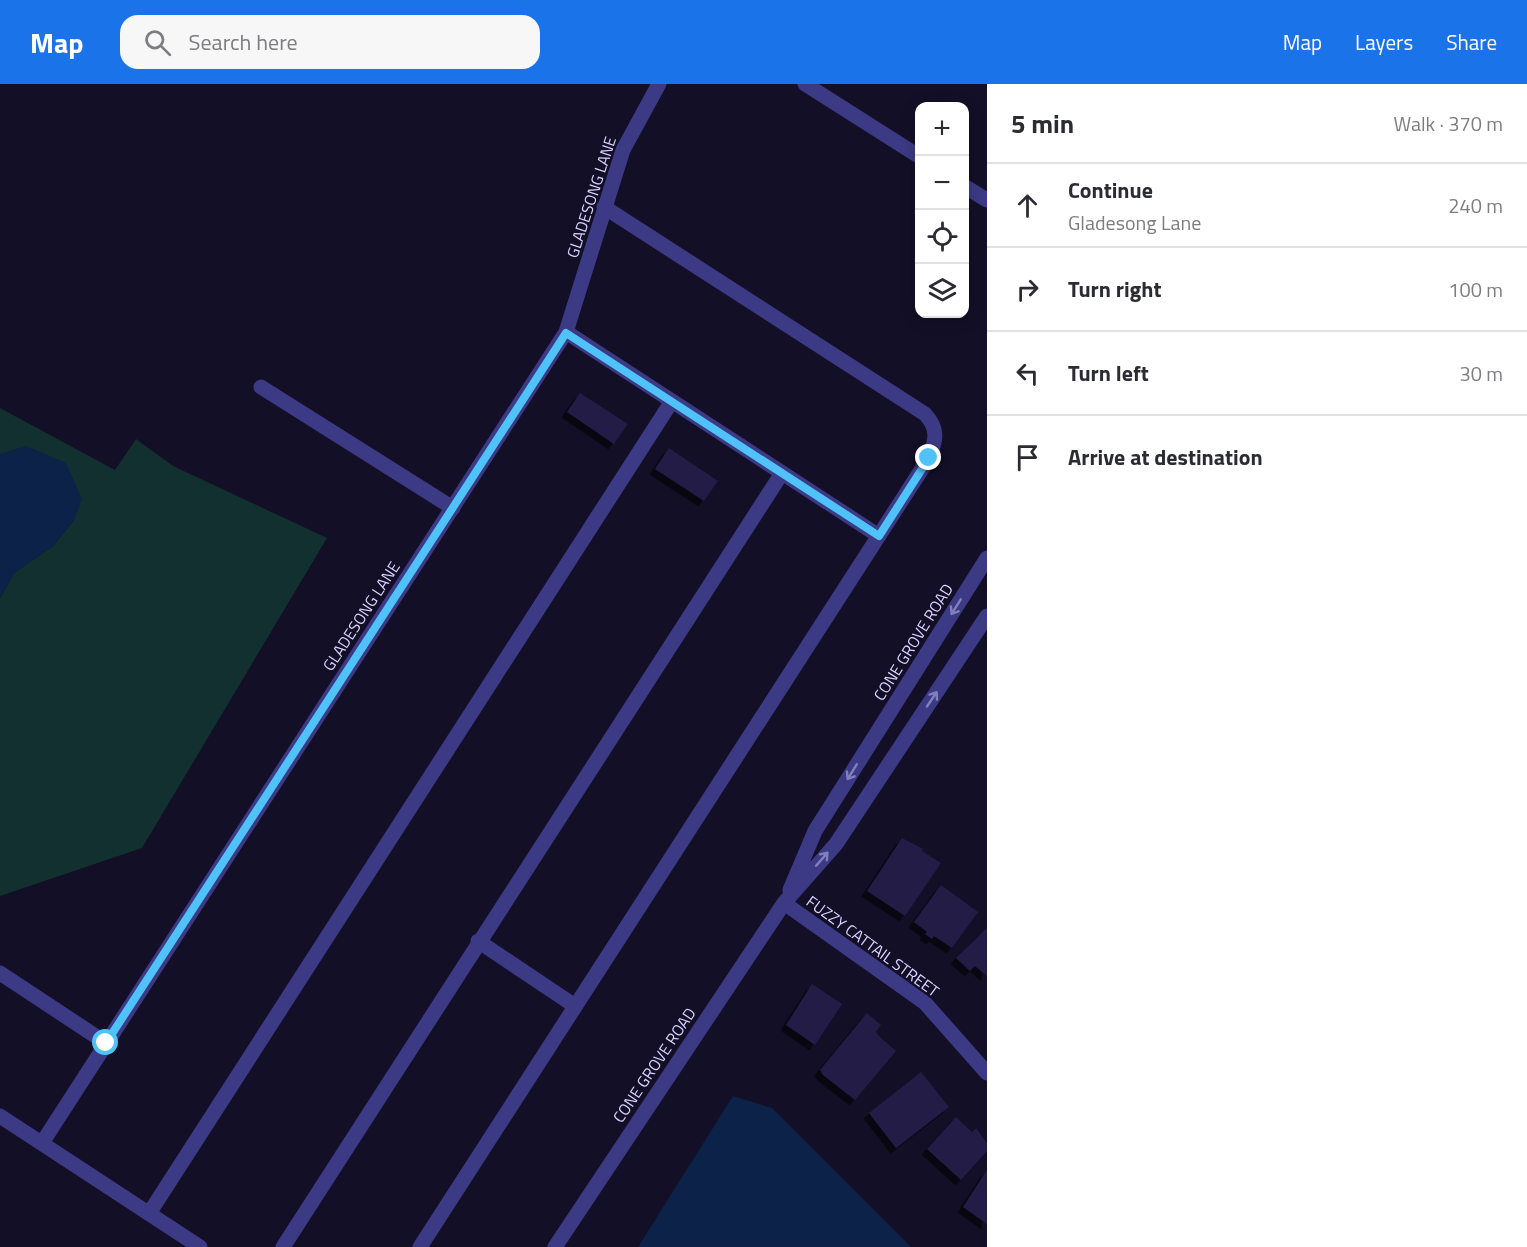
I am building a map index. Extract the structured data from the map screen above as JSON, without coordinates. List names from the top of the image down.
{
  "streets": {
    "street": ["GLADESONG LANE", "CONE GROVE ROAD", "FUZZY CATTAIL STREET"]
  },
  "crossings": [
    ["CONE GROVE ROAD", "FUZZY CATTAIL STREET"]
  ],
  "page": {
    "header": "Map",
    "search": "Search here",
    "nav": ["Map", "Layers", "Share"],
    "heading": ["5 min", "Walk · 370 m"],
    "map_buttons": ["+", "−"],
    "list": [
      ["Continue", "Gladesong Lane", "240 m"],
      ["Turn right", "100 m"],
      ["Turn left", "30 m"],
      "Arrive at destination"
    ]
  }
}
